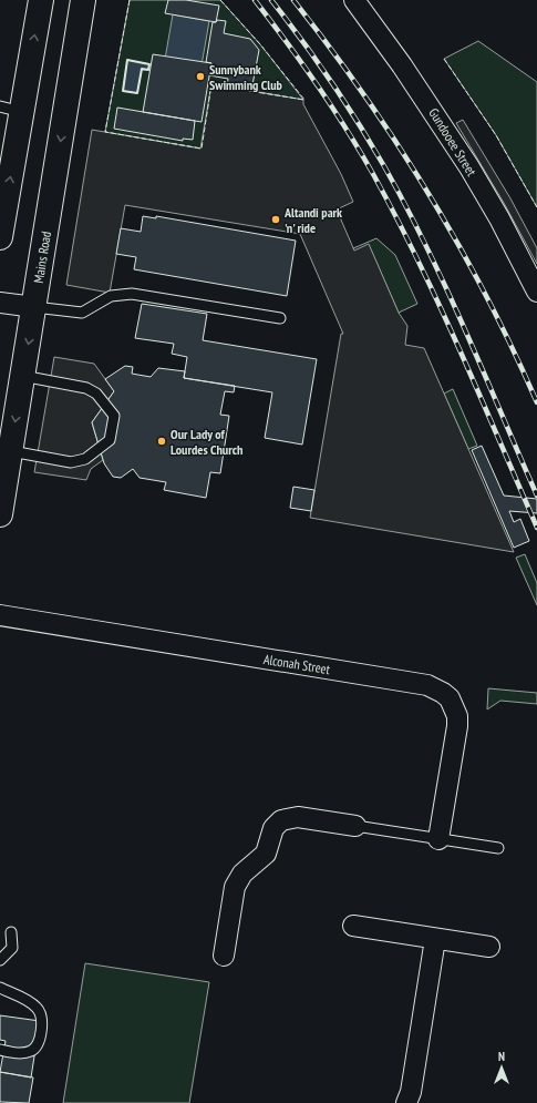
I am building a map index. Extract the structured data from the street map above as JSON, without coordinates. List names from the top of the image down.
{
  "streets": {
    "main road": ["Mains Road"],
    "street": ["Gundooee Street", "Alconah Street"]
  },
  "places": ["Sunnybank Swimming Club", "Altandi park 'n' ride", "Our Lady of Lourdes Church"],
  "north": "top"
}
